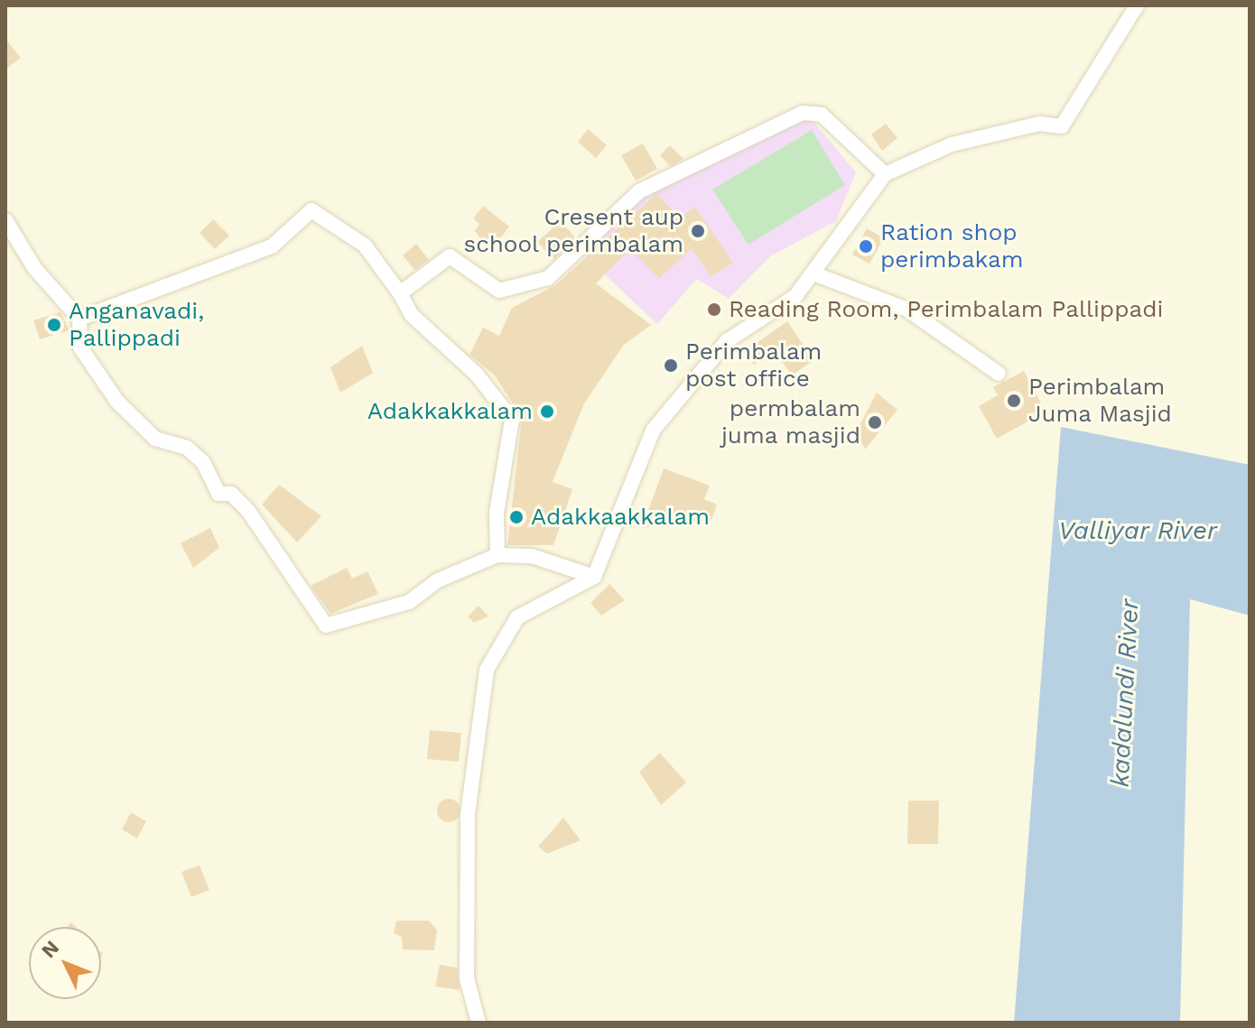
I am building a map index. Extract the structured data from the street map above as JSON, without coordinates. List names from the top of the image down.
{
  "water": ["Valliyar River", "kadalundi River"],
  "places": [
    "Cresent aup school perimbalam",
    "Ration shop perimbakam",
    "Reading Room, Perimbalam Pallippadi",
    "Anganavadi, Pallippadi",
    "Perimbalam post office",
    "Perimbalam Juma Masjid",
    "Adakkakkalam",
    "permbalam juma masjid",
    "Adakkaakkalam"
  ],
  "north": "top left"
}
